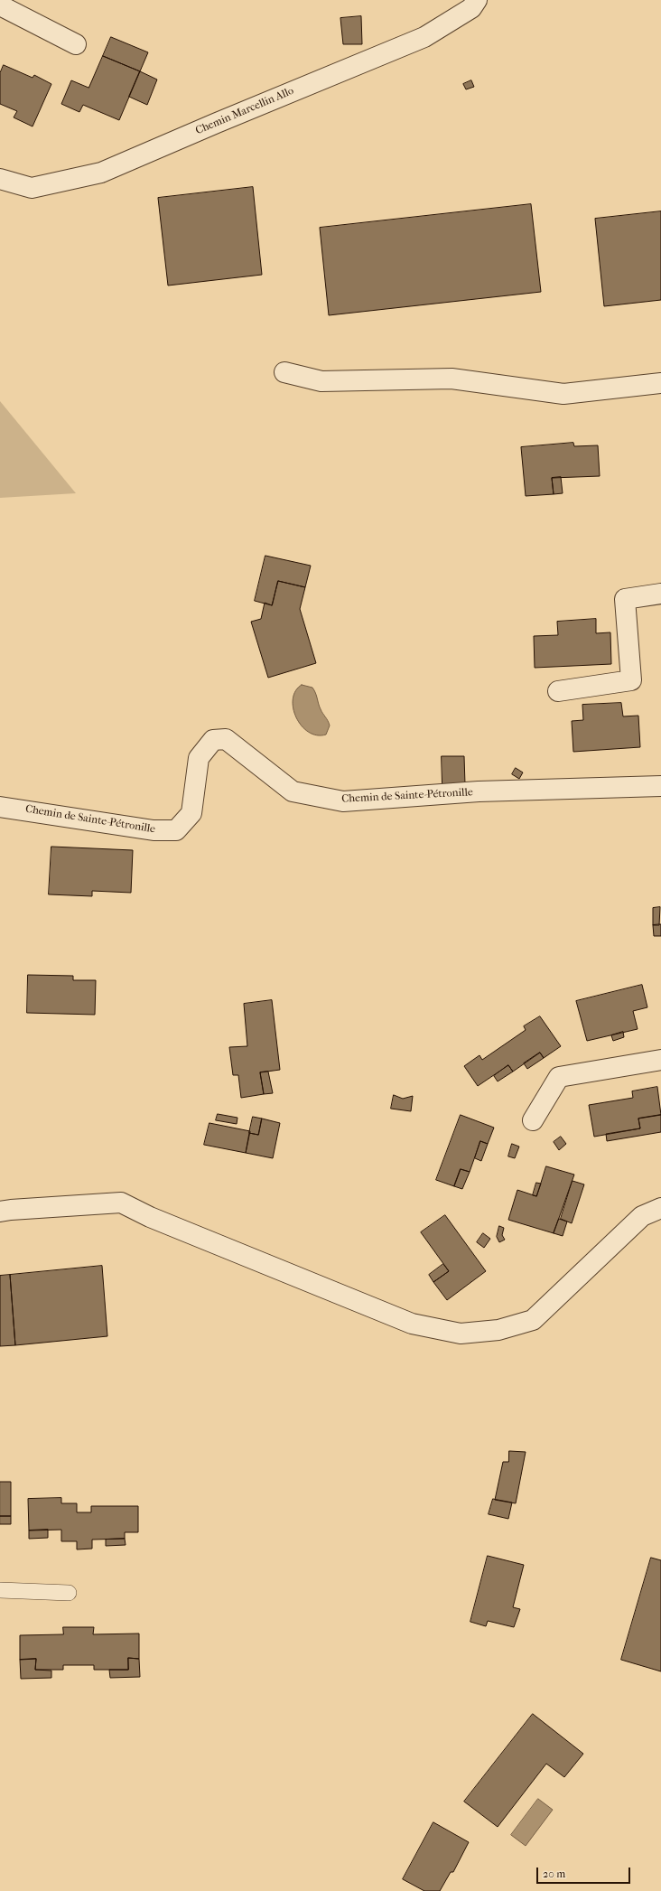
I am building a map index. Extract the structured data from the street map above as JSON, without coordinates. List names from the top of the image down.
{
  "streets": {
    "street": ["Chemin Marcellin Allo", "Chemin de Sainte-Pétronille"]
  },
  "scale_bar": "20 m"
}
